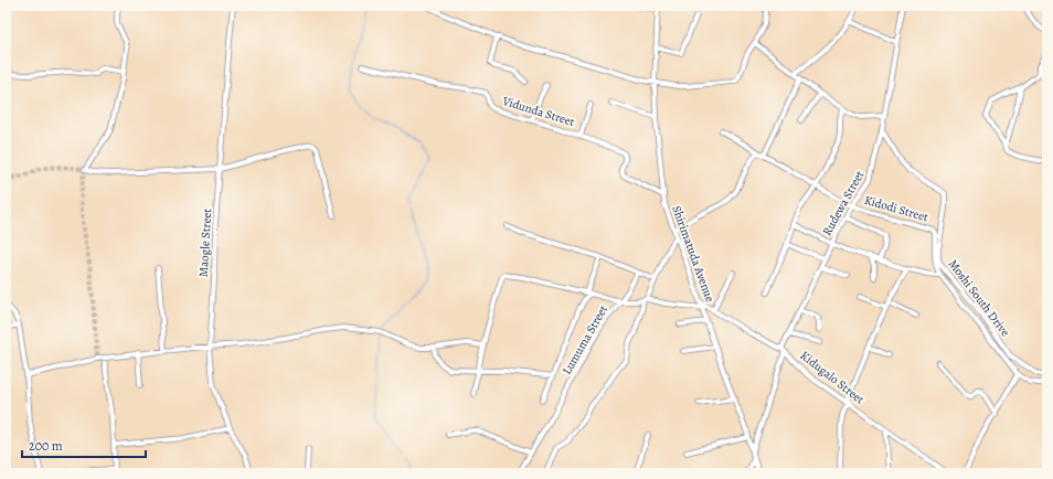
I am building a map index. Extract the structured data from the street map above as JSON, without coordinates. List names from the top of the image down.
{
  "streets": {
    "street": [
      "Vidunda Street",
      "Rudewa Street",
      "Kidodi Street",
      "Maogle Street",
      "Shirimatuda Avenue",
      "Moshi South Drive",
      "Lumuma Street",
      "Kidugalo Street"
    ]
  },
  "crossings": [
    ["Vidunda Street", "Shirimatuda Avenue"],
    ["Rudewa Street", "Kidodi Street"],
    ["Rudewa Street", "Shirimatuda Avenue"],
    ["Rudewa Street", "Moshi South Drive"],
    ["Rudewa Street", "Kidugalo Street"],
    ["Shirimatuda Avenue", "Lumuma Street"],
    ["Shirimatuda Avenue", "Kidugalo Street"]
  ],
  "scale_bar": "200 m"
}
